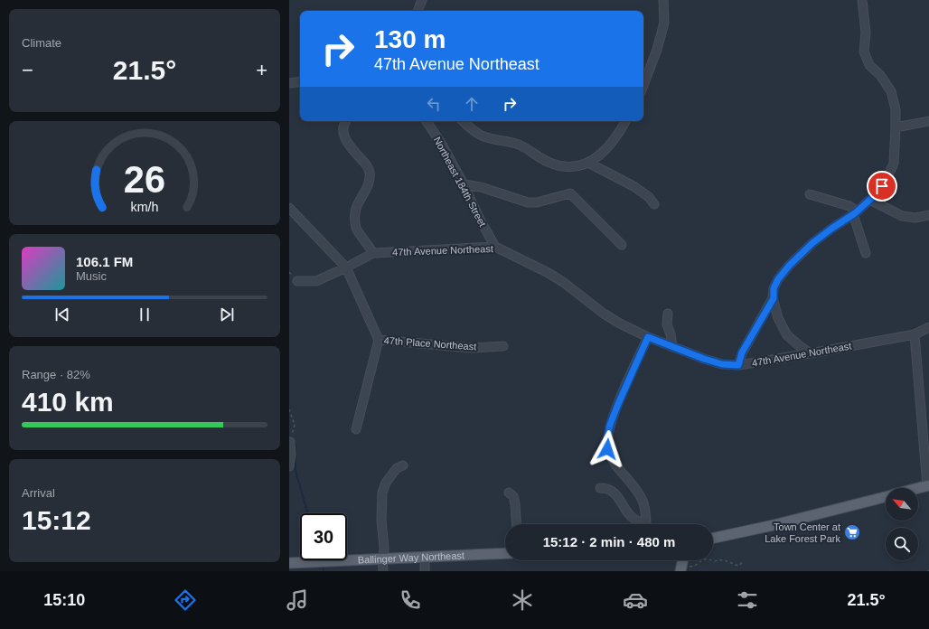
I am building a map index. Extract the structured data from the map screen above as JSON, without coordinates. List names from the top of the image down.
{
  "streets": {
    "main road": ["Ballinger Way Northeast"],
    "street": ["Northeast 184th Street", "47th Avenue Northeast", "47th Place Northeast"]
  },
  "crossings": [
    ["Northeast 184th Street", "47th Avenue Northeast"],
    ["47th Avenue Northeast", "47th Place Northeast"]
  ],
  "places": {
    "supermarket": ["Town Center at Lake Forest Park"]
  },
  "north": "top left",
  "page": {
    "tile": [
      "Climate",
      ["Range · 82%", "410 km"],
      ["Arrival", "15:12"]
    ],
    "turn": ["130 m", "47th Avenue Northeast"],
    "heat": ["−", "21.5°", "+"],
    "song": ["106.1 FM", "Music"],
    "limit": "30",
    "trip": "15:12 · 2 min · 480 m",
    "tabs": ["15:10", "21.5°"],
    "gauge": ["26", "km/h"]
  }
}
